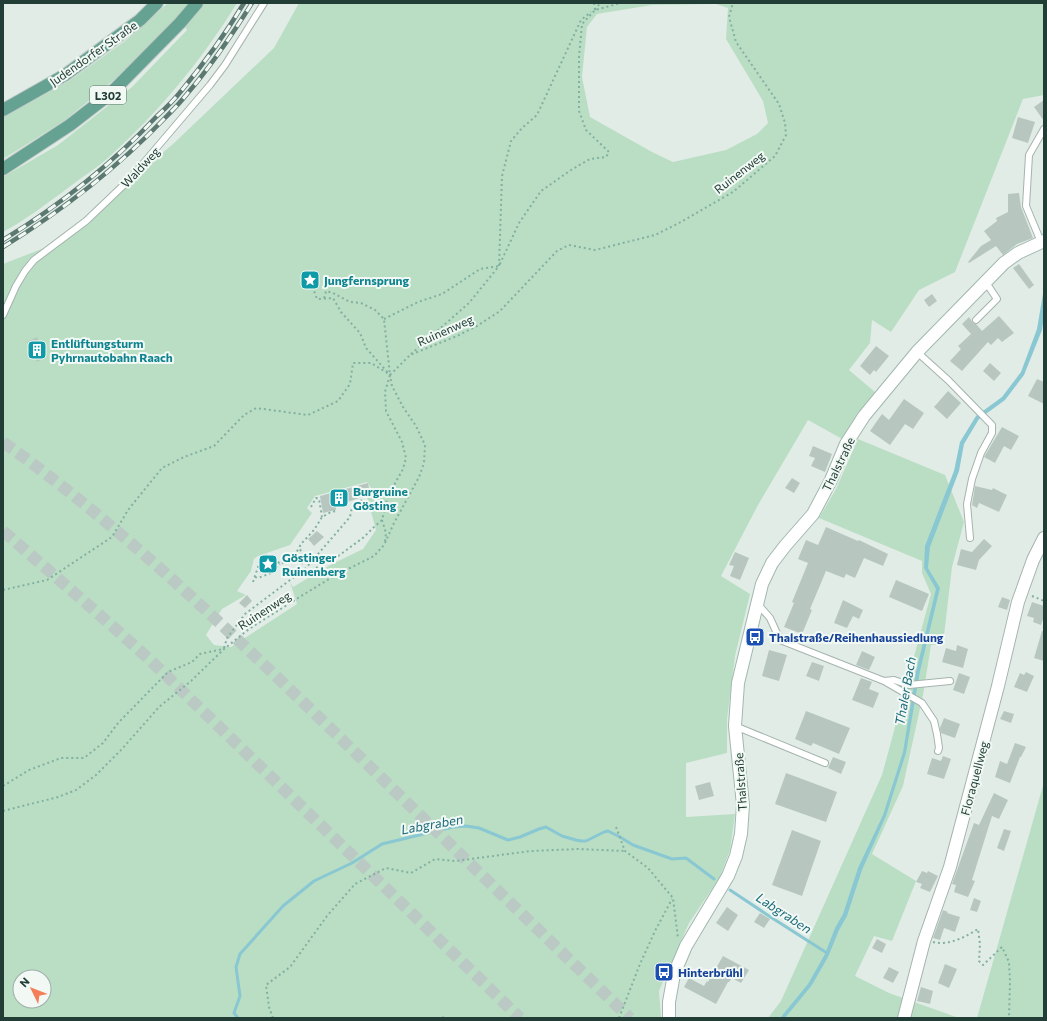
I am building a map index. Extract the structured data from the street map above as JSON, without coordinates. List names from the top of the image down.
{
  "streets": {
    "main road": [
      "Judendorfer Straße",
      "L302",
      "Thalstraße",
      "Floraquellweg"
    ],
    "lane": ["Waldweg"],
    "path": ["Ruinenweg"]
  },
  "water": ["Thaler Bach", "Labgraben"],
  "places": {
    "place": ["Jungfernsprung", "Göstinger Ruinenberg"],
    "building": ["Entlüftungsturm Pyhrnautobahn Raach", "Burgruine Gösting"],
    "bus stop": ["Thalstraße/Reihenhaussiedlung", "Hinterbrühl"]
  },
  "north": "top left"
}
